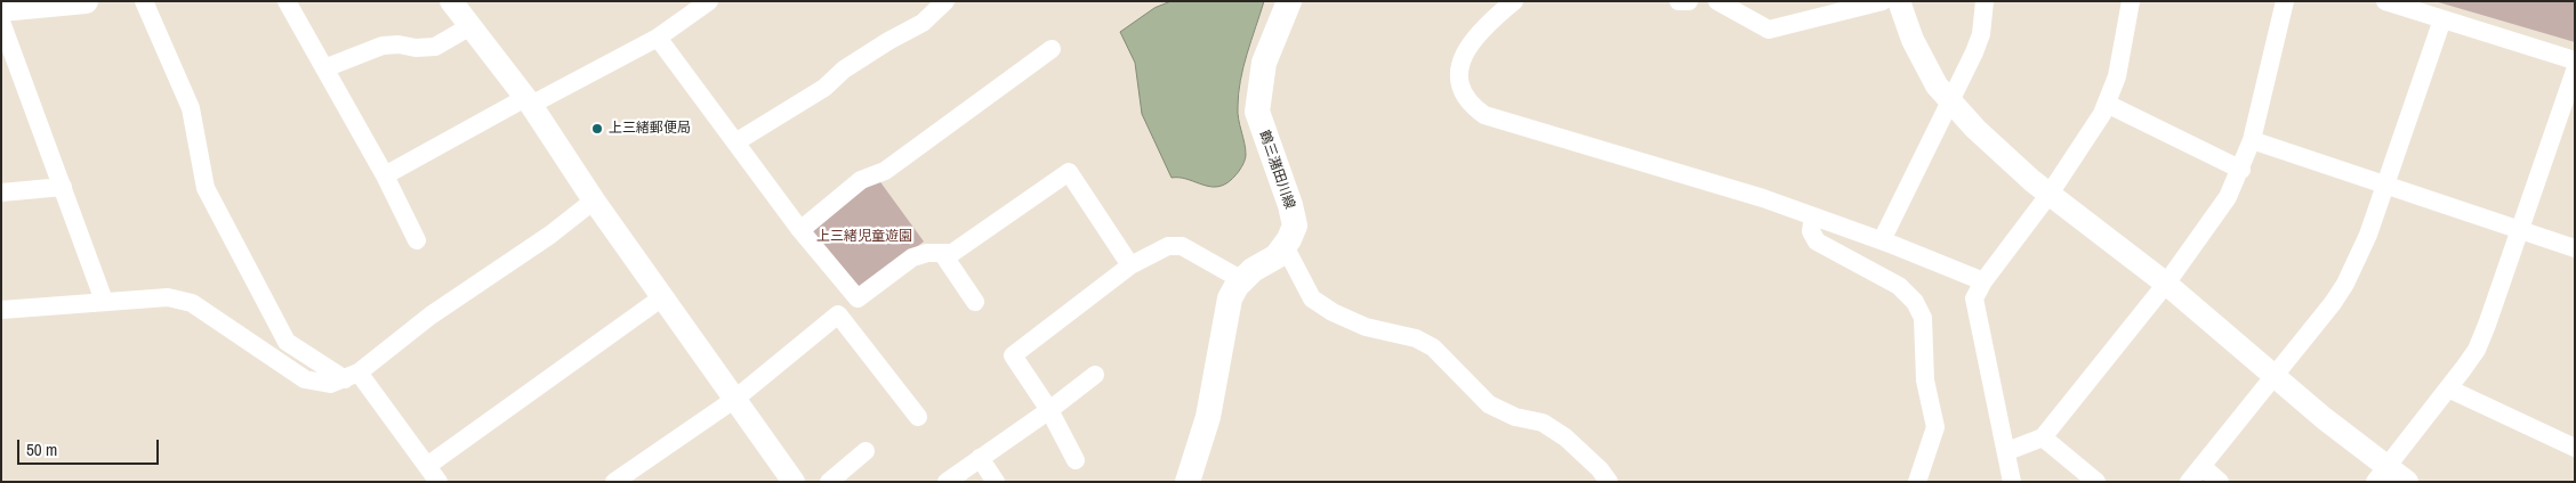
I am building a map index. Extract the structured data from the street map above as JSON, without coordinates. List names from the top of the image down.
{
  "streets": {
    "main road": ["鶴三潴田川線"]
  },
  "parks": ["上三緒児童遊園"],
  "places": ["上三緒郵便局"],
  "scale_bar": "50 m"
}
